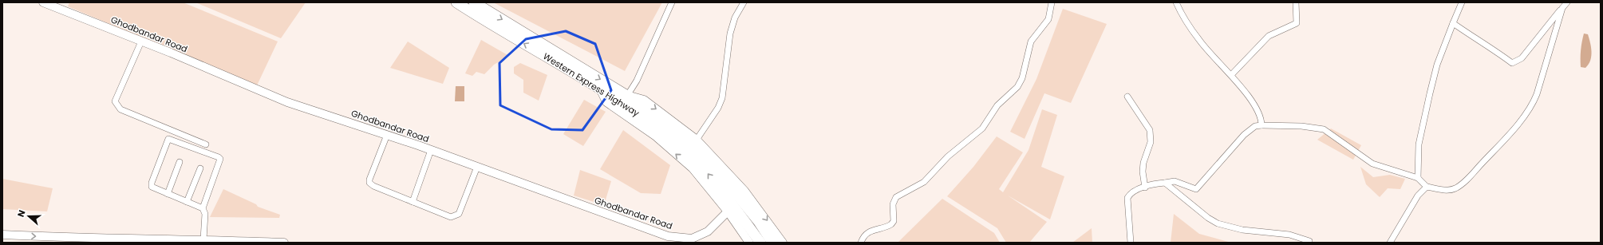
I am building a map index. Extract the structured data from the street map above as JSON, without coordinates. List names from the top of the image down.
{
  "streets": {
    "highway": ["Western Express Highway"],
    "street": ["Ghodbandar Road"]
  },
  "north": "left"
}
